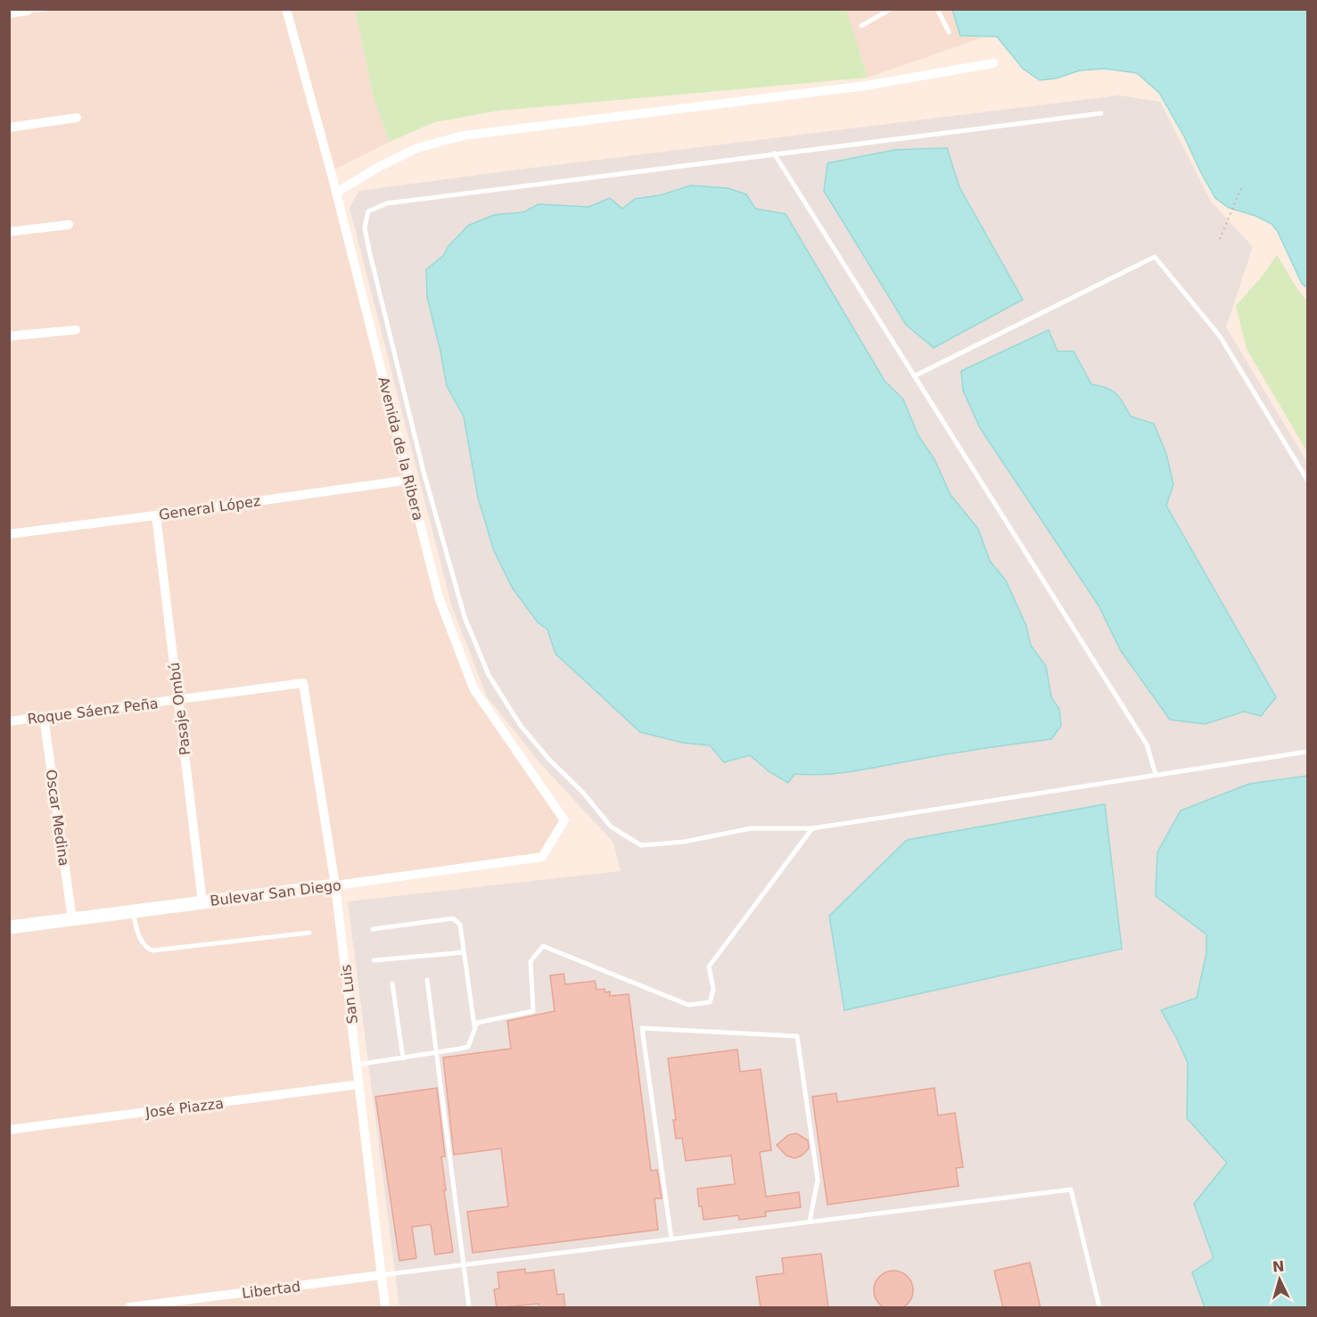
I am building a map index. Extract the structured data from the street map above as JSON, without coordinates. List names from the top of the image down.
{
  "streets": {
    "street": [
      "Avenida de la Ribera",
      "General López",
      "Pasaje Ombú",
      "Roque Sáenz Peña",
      "Oscar Medina",
      "Bulevar San Diego",
      "San Luis",
      "José Piazza",
      "Libertad"
    ]
  },
  "crossings": [
    ["Avenida de la Ribera", "General López"],
    ["Avenida de la Ribera", "Bulevar San Diego"],
    ["General López", "Pasaje Ombú"],
    ["Pasaje Ombú", "Roque Sáenz Peña"],
    ["Pasaje Ombú", "Bulevar San Diego"],
    ["Roque Sáenz Peña", "Oscar Medina"],
    ["Roque Sáenz Peña", "San Luis"],
    ["Oscar Medina", "Bulevar San Diego"],
    ["Bulevar San Diego", "San Luis"],
    ["San Luis", "José Piazza"],
    ["San Luis", "Libertad"]
  ],
  "north": "top"
}
